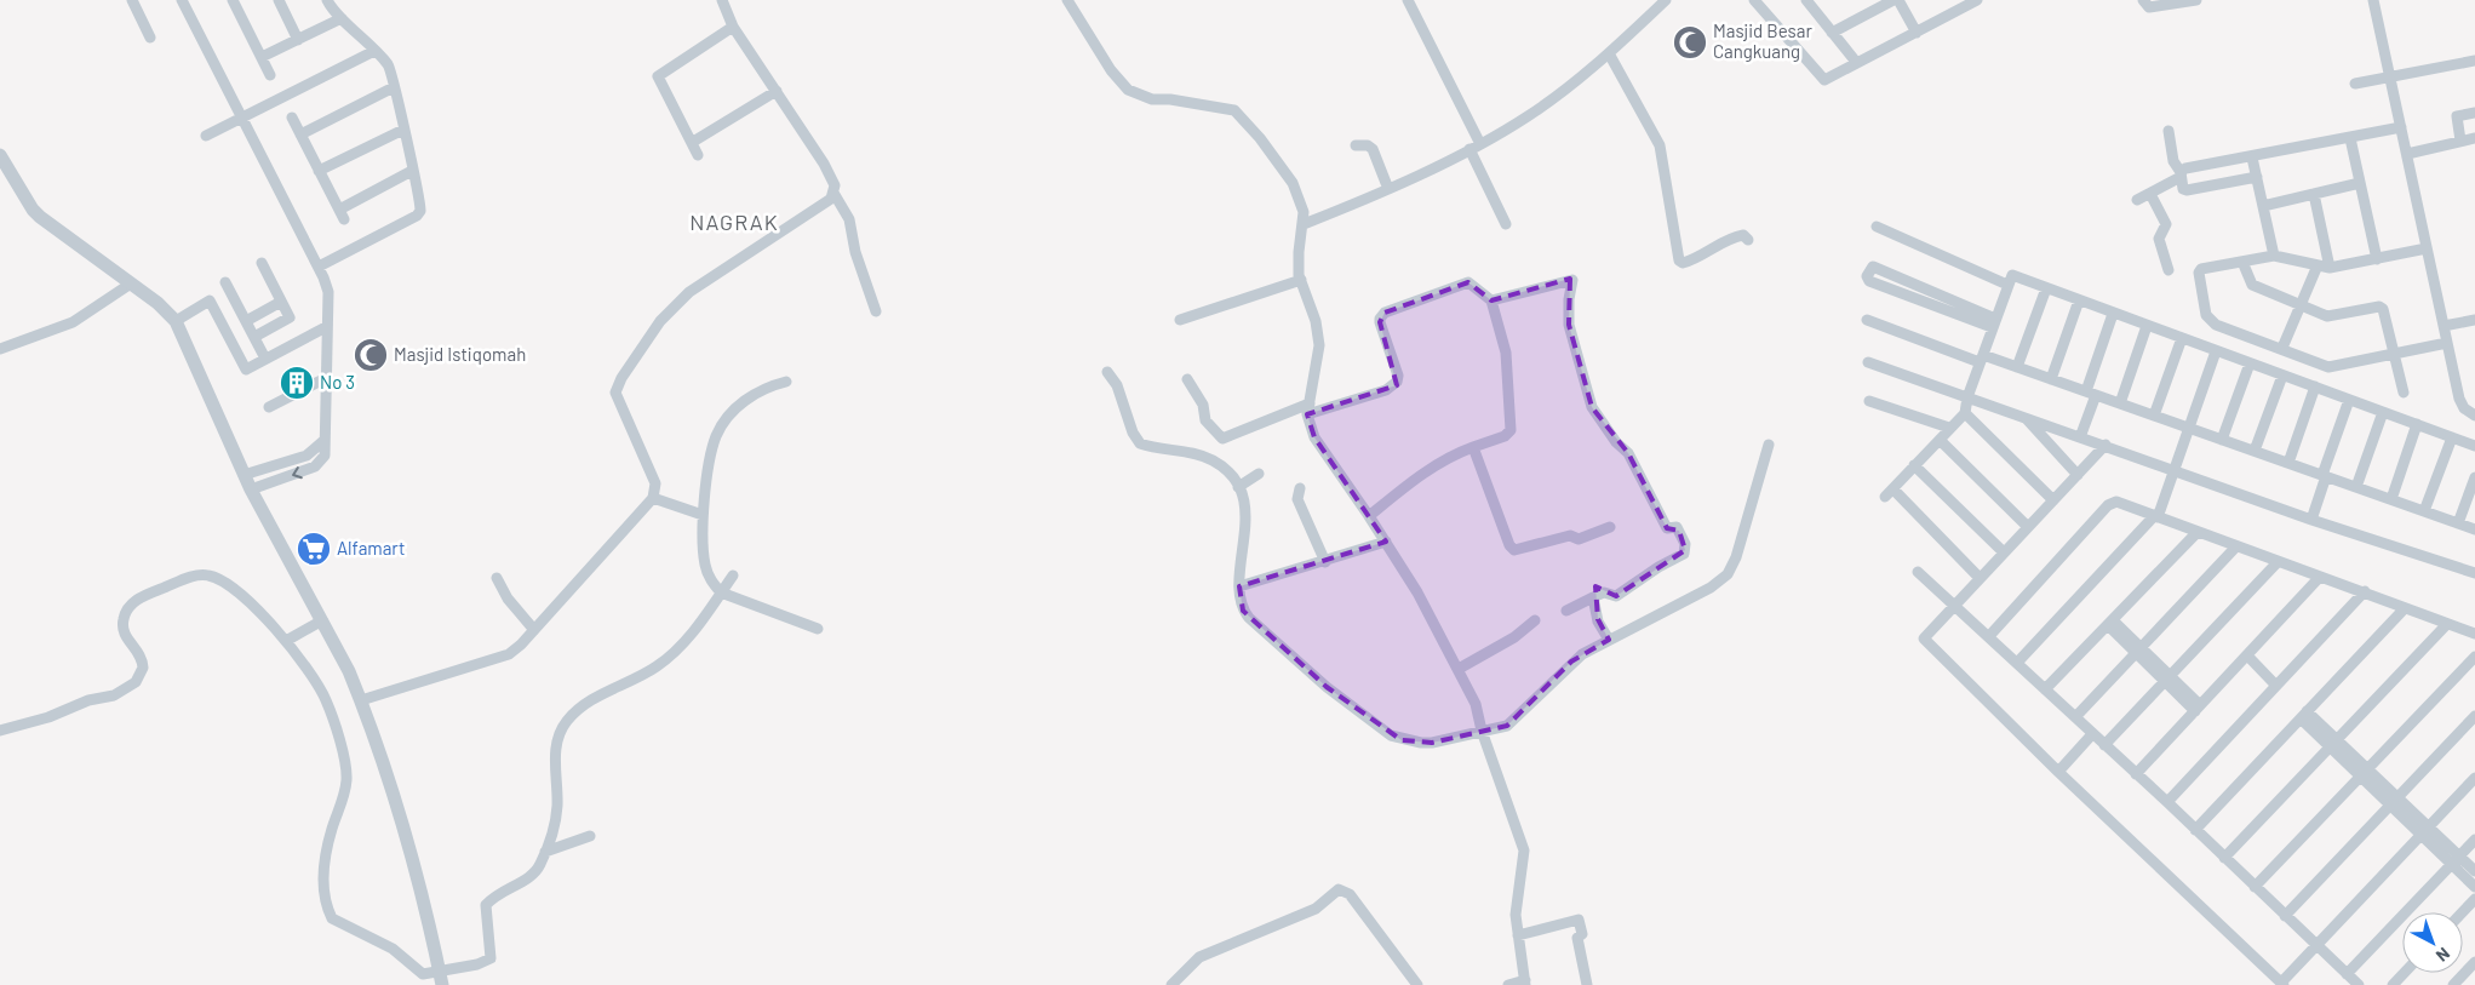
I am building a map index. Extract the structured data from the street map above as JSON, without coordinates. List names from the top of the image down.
{
  "districts": ["NAGRAK"],
  "places": {
    "mosque": ["Masjid Besar Cangkuang", "Masjid Istiqomah"],
    "building": ["No 3"],
    "supermarket": ["Alfamart"]
  },
  "north": "bottom right"
}
